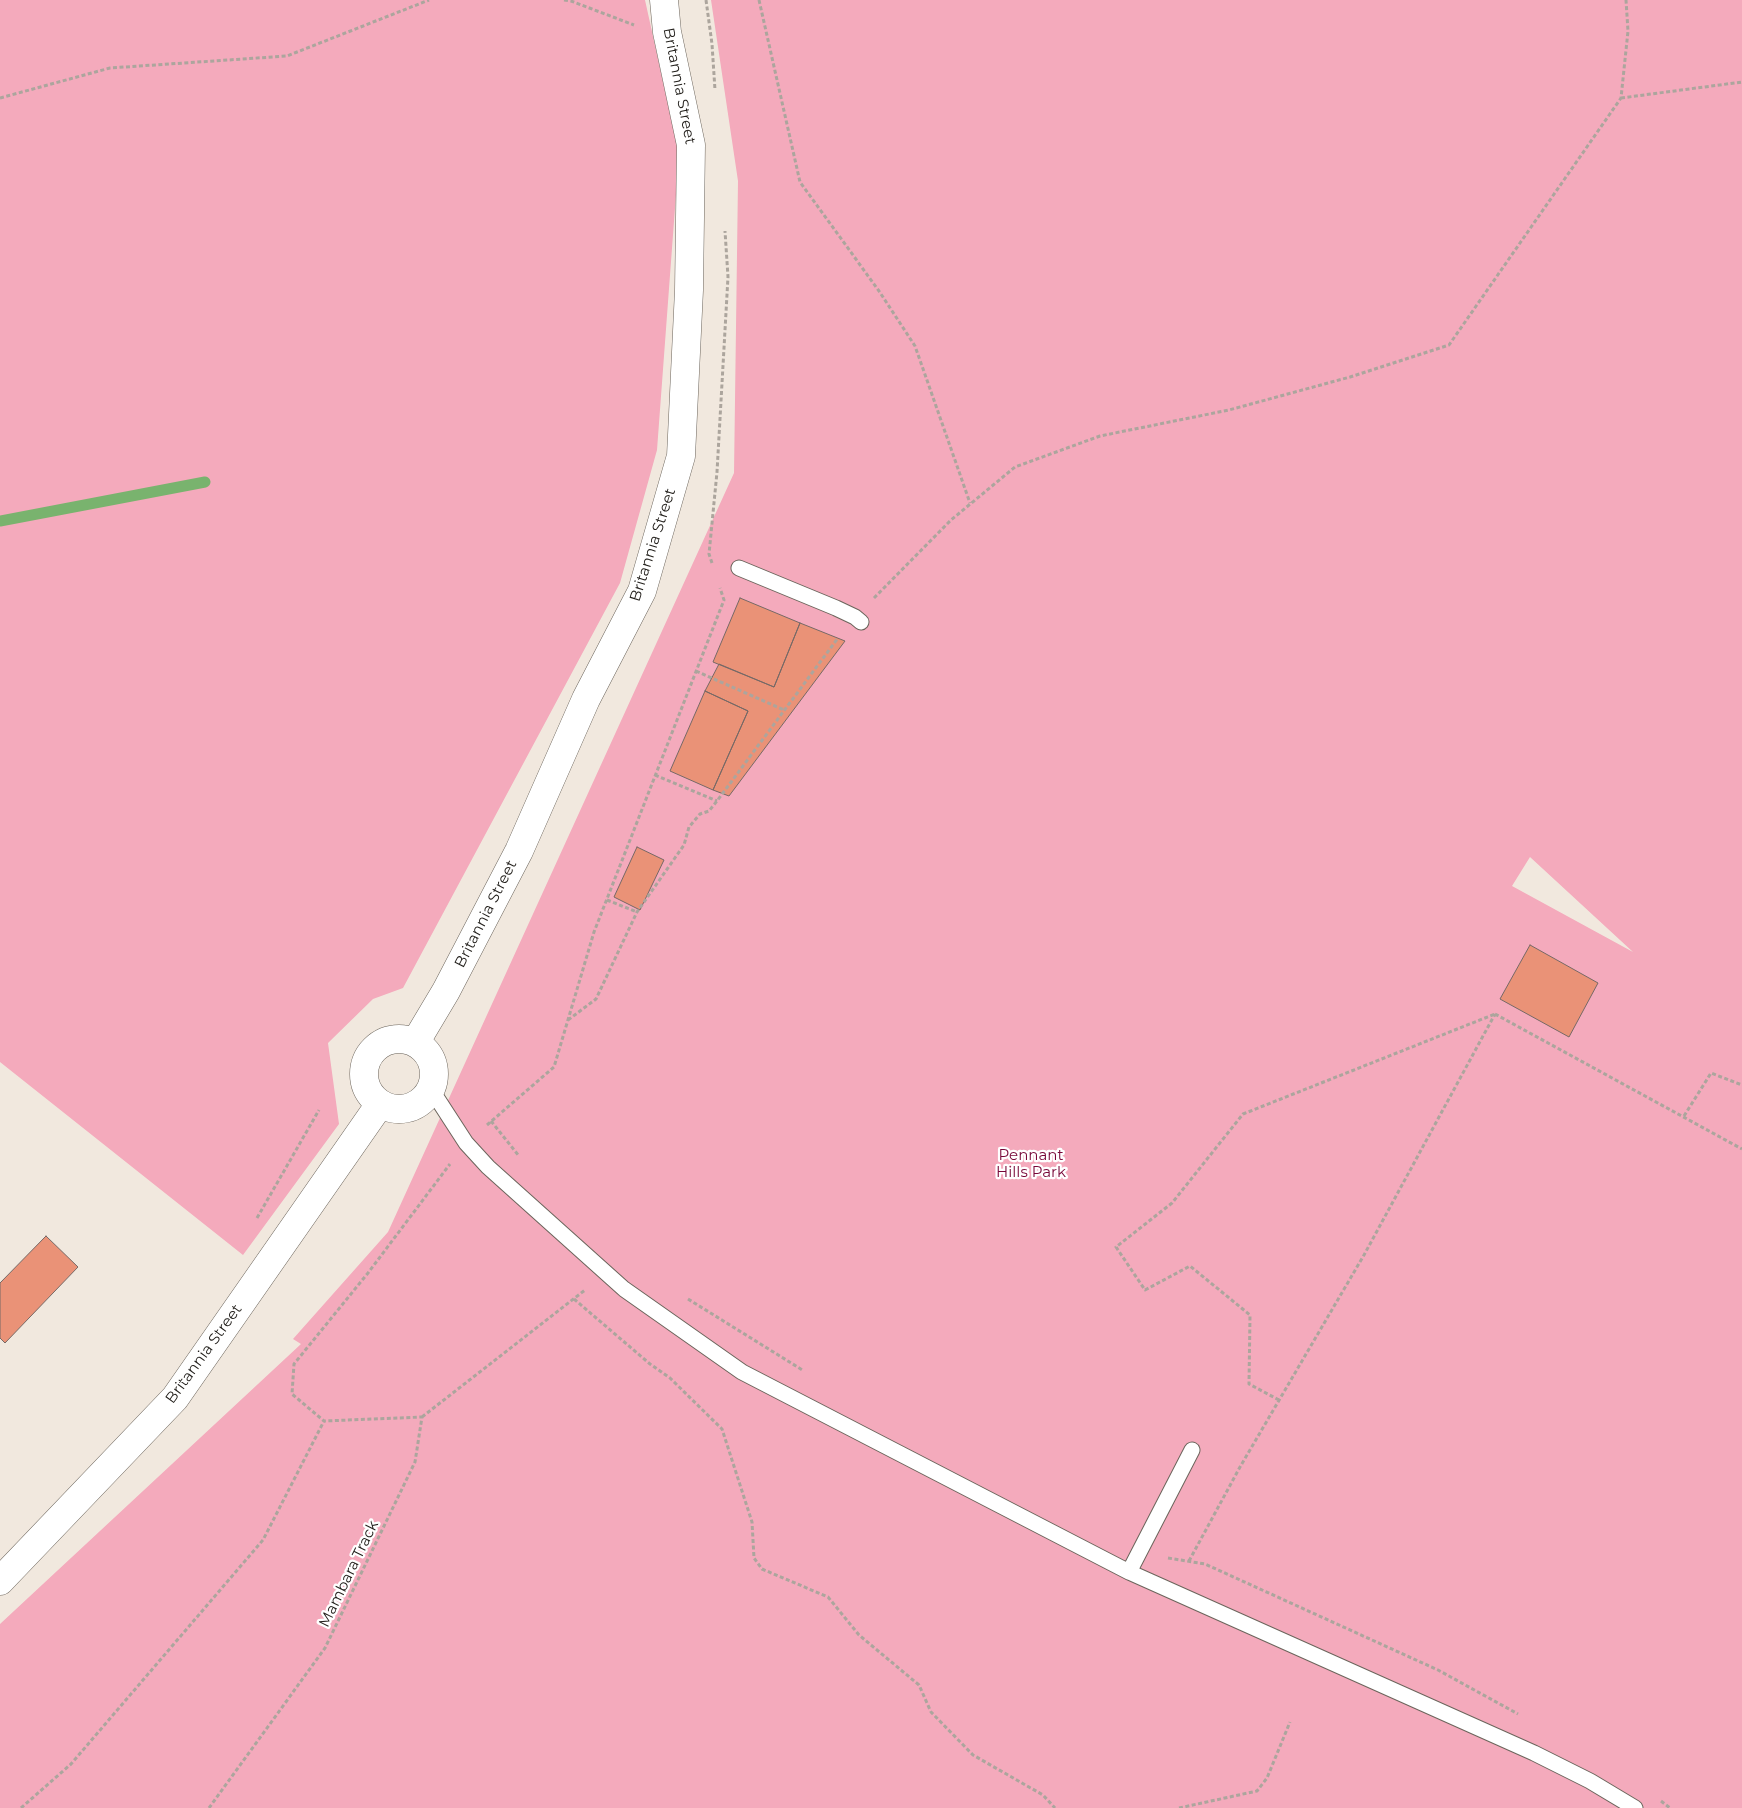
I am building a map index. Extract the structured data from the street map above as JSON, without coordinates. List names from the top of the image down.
{
  "streets": {
    "street": ["Britannia Street"],
    "path": ["Mambara Track"]
  },
  "parks": ["Pennant Hills Park"]
}
